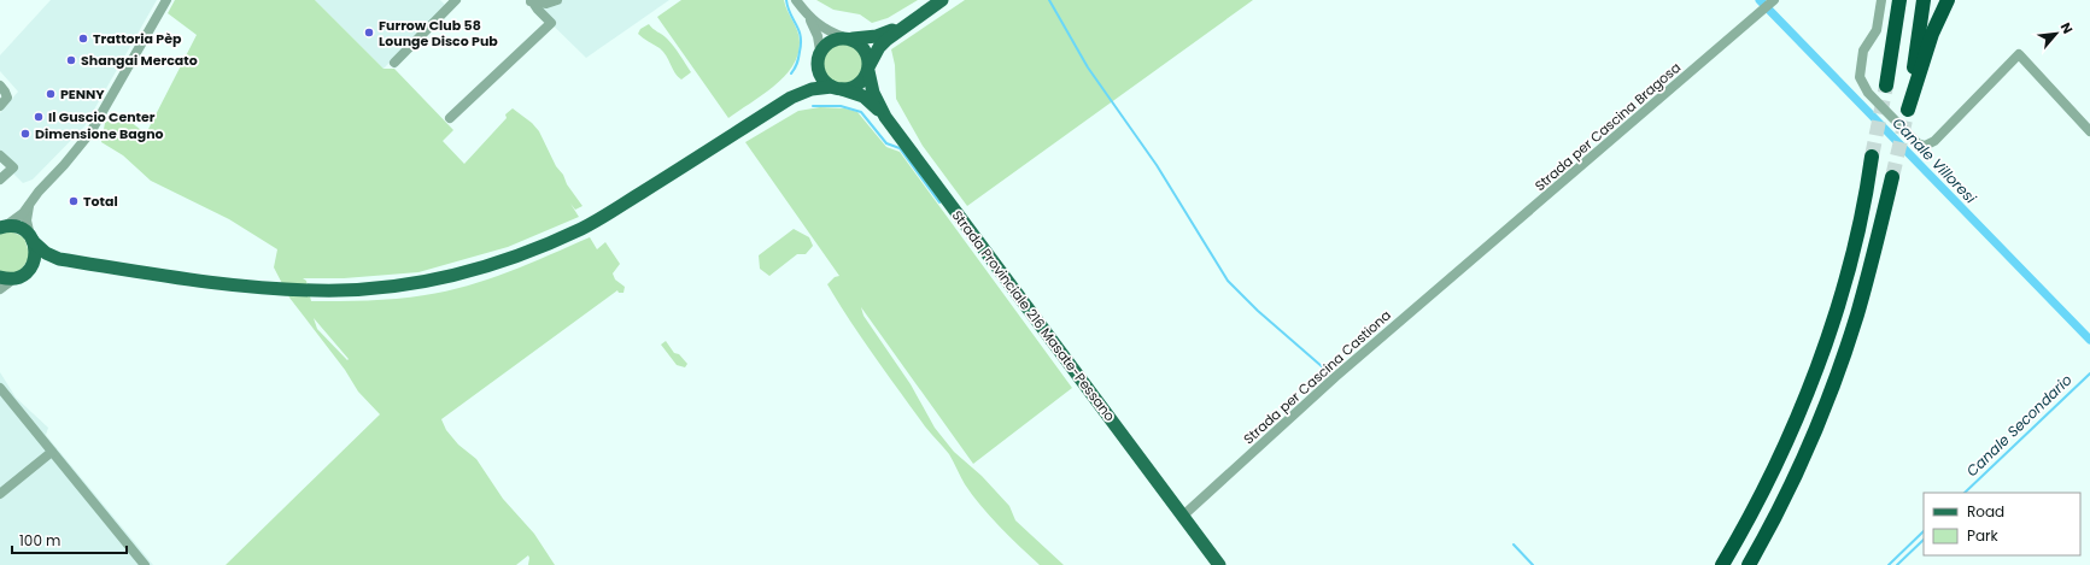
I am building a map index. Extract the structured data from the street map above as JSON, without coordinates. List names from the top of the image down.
{
  "streets": {
    "main road": ["Strada Provinciale 216 Masate-Pessano"],
    "street": ["Strada per Cascina Bragosa", "Strada per Cascina Castiona"]
  },
  "crossings": [
    ["Strada per Cascina Bragosa", "Strada per Cascina Castiona"],
    ["Strada Provinciale 216 Masate-Pessano", "Strada per Cascina Castiona"]
  ],
  "water": ["Canale Villoresi", "Canale Secondario"],
  "places": [
    "Furrow Club 58 Lounge Disco Pub",
    "Trattoria Pèp",
    "Shangai Mercato",
    "PENNY",
    "Il Guscio Center",
    "Dimensione Bagno",
    "Total"
  ],
  "legend": ["Road", "Park"],
  "scale_bar": "100 m",
  "north": "top right"
}
